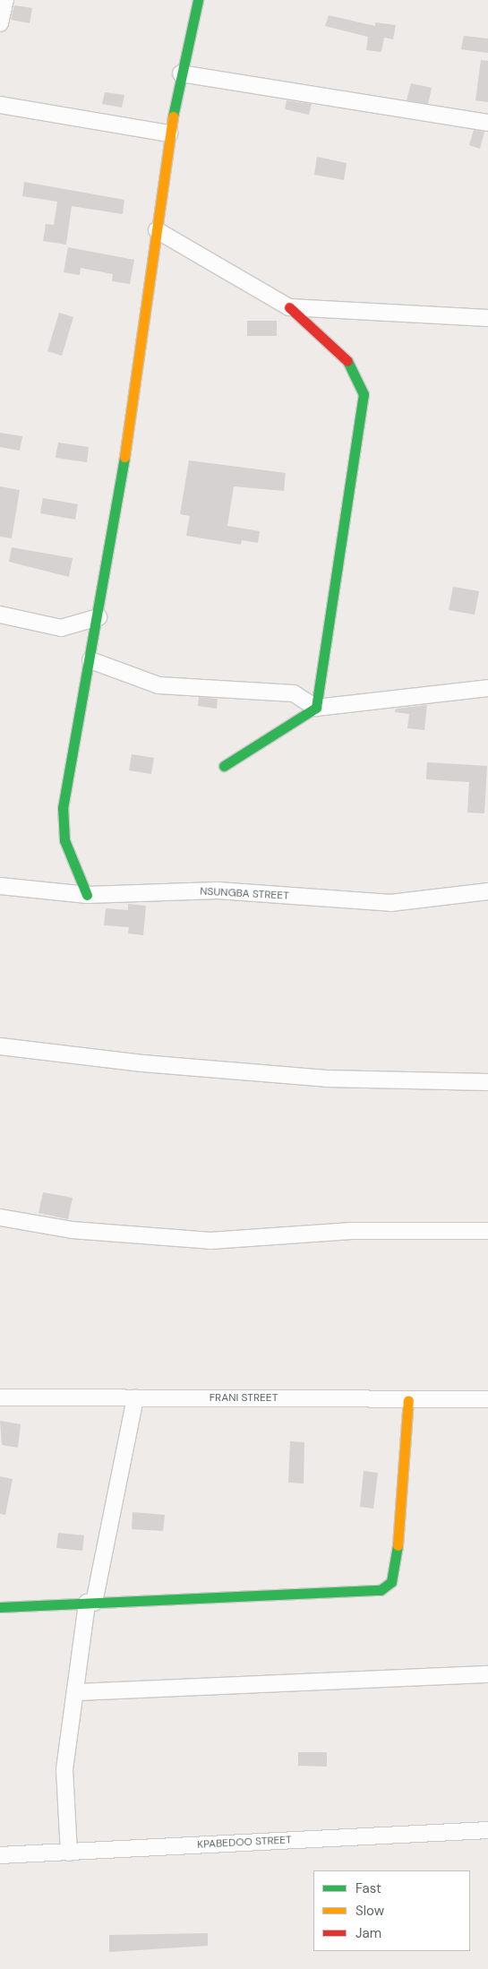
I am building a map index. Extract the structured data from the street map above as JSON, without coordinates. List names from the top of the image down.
{
  "streets": {
    "street": ["NSUNGBA STREET", "FRANI STREET", "KPABEDOO STREET"]
  },
  "legend": ["Fast", "Slow", "Jam"]
}
